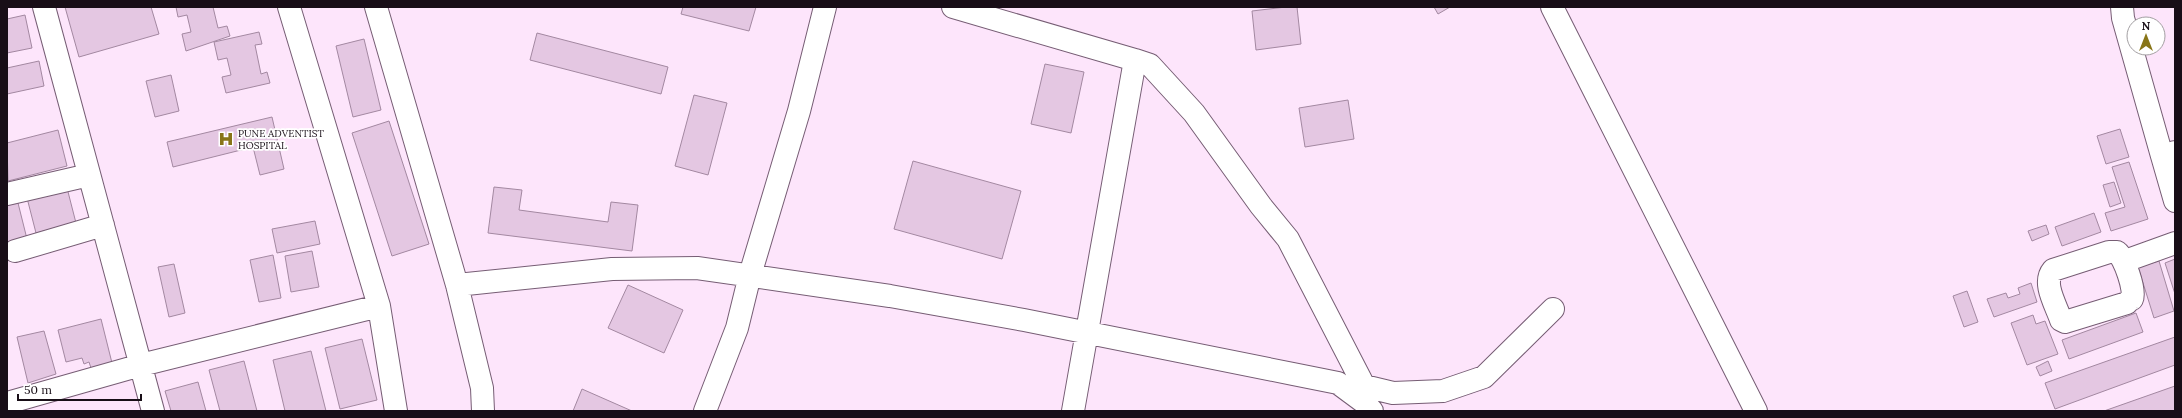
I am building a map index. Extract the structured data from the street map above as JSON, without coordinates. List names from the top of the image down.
{
  "places": {
    "hospital": ["PUNE ADVENTIST HOSPITAL"]
  },
  "scale_bar": "50 m",
  "north": "top"
}
